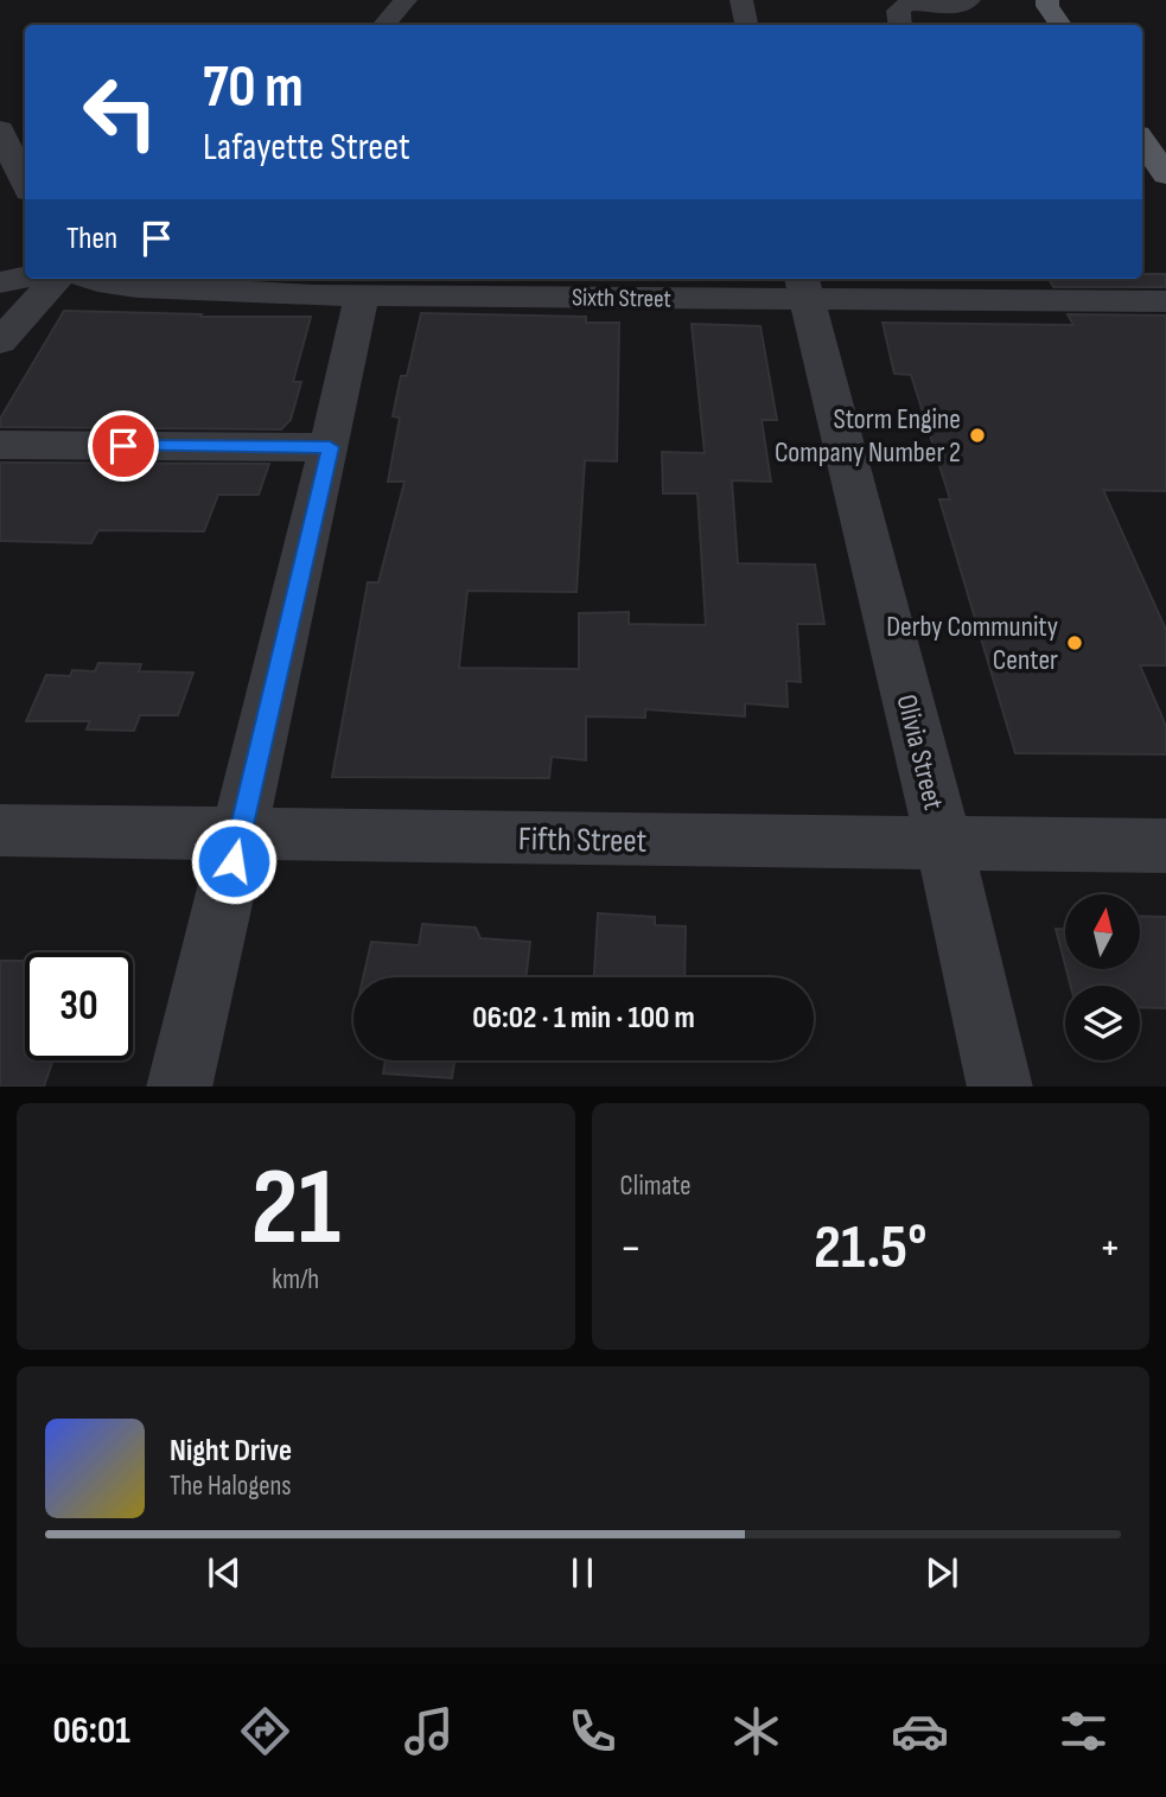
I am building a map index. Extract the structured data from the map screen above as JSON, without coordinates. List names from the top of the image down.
{
  "streets": {
    "street": ["Sixth Street", "Olivia Street", "Fifth Street"]
  },
  "crossings": [
    ["Sixth Street", "Olivia Street"],
    ["Olivia Street", "Fifth Street"]
  ],
  "places": ["Storm Engine Company Number 2", "Derby Community Center"],
  "north": "top",
  "page": {
    "turn": ["70 m", "Lafayette Street"],
    "then": "Then",
    "limit": "30",
    "trip": "06:02 · 1 min · 100 m",
    "tile": [
      ["21", "km/h"],
      "Climate"
    ],
    "heat": ["−", "21.5°", "+"],
    "song": ["Night Drive", "The Halogens"],
    "tabs": "06:01"
  }
}
